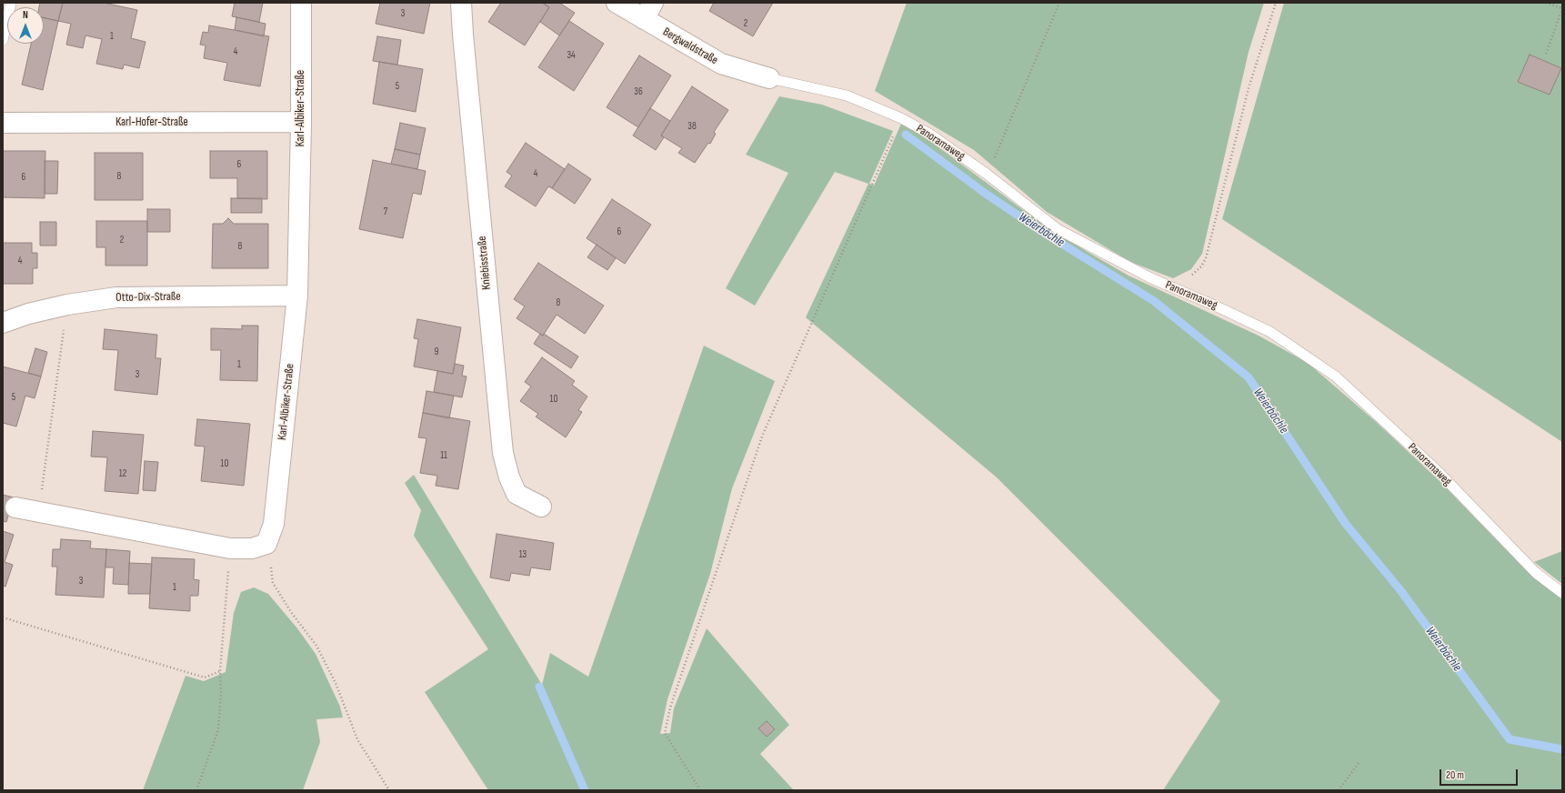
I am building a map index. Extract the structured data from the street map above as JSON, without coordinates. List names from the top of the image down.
{
  "streets": {
    "street": [
      "Bergwaldstraße",
      "Karl-Albiker-Straße",
      "Karl-Hofer-Straße",
      "Kniebisstraße",
      "Otto-Dix-Straße"
    ],
    "lane": ["Panoramaweg"]
  },
  "crossings": [
    ["Bergwaldstraße", "Panoramaweg"],
    ["Karl-Albiker-Straße", "Karl-Hofer-Straße"],
    ["Karl-Albiker-Straße", "Otto-Dix-Straße"]
  ],
  "water": ["Weierbächle"],
  "house_numbers": [
    "3",
    "2",
    "1",
    "4",
    "34",
    "5",
    "36",
    "38",
    "6",
    "4",
    "8",
    "6",
    "7",
    "6",
    "2",
    "8",
    "4",
    "8",
    "9",
    "1",
    "3",
    "5",
    "10",
    "11",
    "10",
    "12",
    "13",
    "3",
    "1"
  ],
  "scale_bar": "20 m",
  "north": "top"
}
